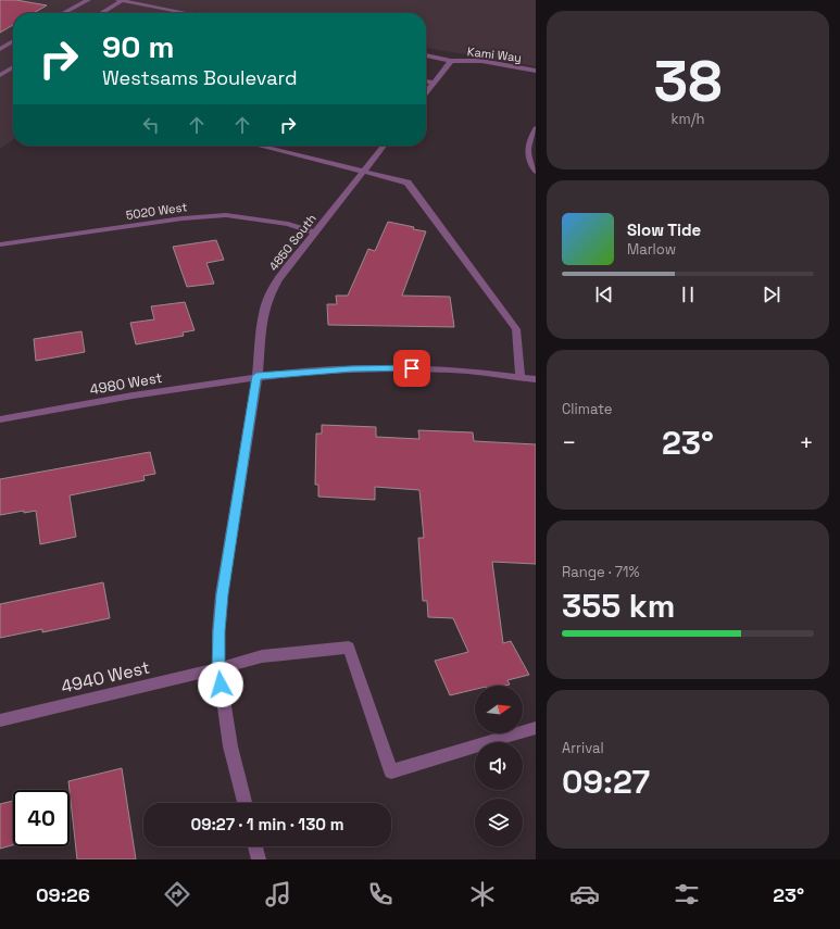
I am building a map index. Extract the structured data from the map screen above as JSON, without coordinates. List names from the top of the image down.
{
  "streets": {
    "street": [
      "Kami Way",
      "5020 West",
      "4850 South",
      "4980 West",
      "4940 West"
    ]
  },
  "crossings": [
    ["5020 West", "4850 South"],
    ["4850 South", "4980 West"],
    ["4850 South", "4940 West"]
  ],
  "north": "right",
  "page": {
    "tile": [
      ["38", "km/h"],
      "Climate",
      ["Range · 71%", "355 km"],
      ["Arrival", "09:27"]
    ],
    "turn": ["90 m", "Westsams Boulevard"],
    "song": ["Slow Tide", "Marlow"],
    "heat": ["−", "23°", "+"],
    "limit": "40",
    "trip": "09:27 · 1 min · 130 m",
    "tabs": ["09:26", "23°"]
  }
}
